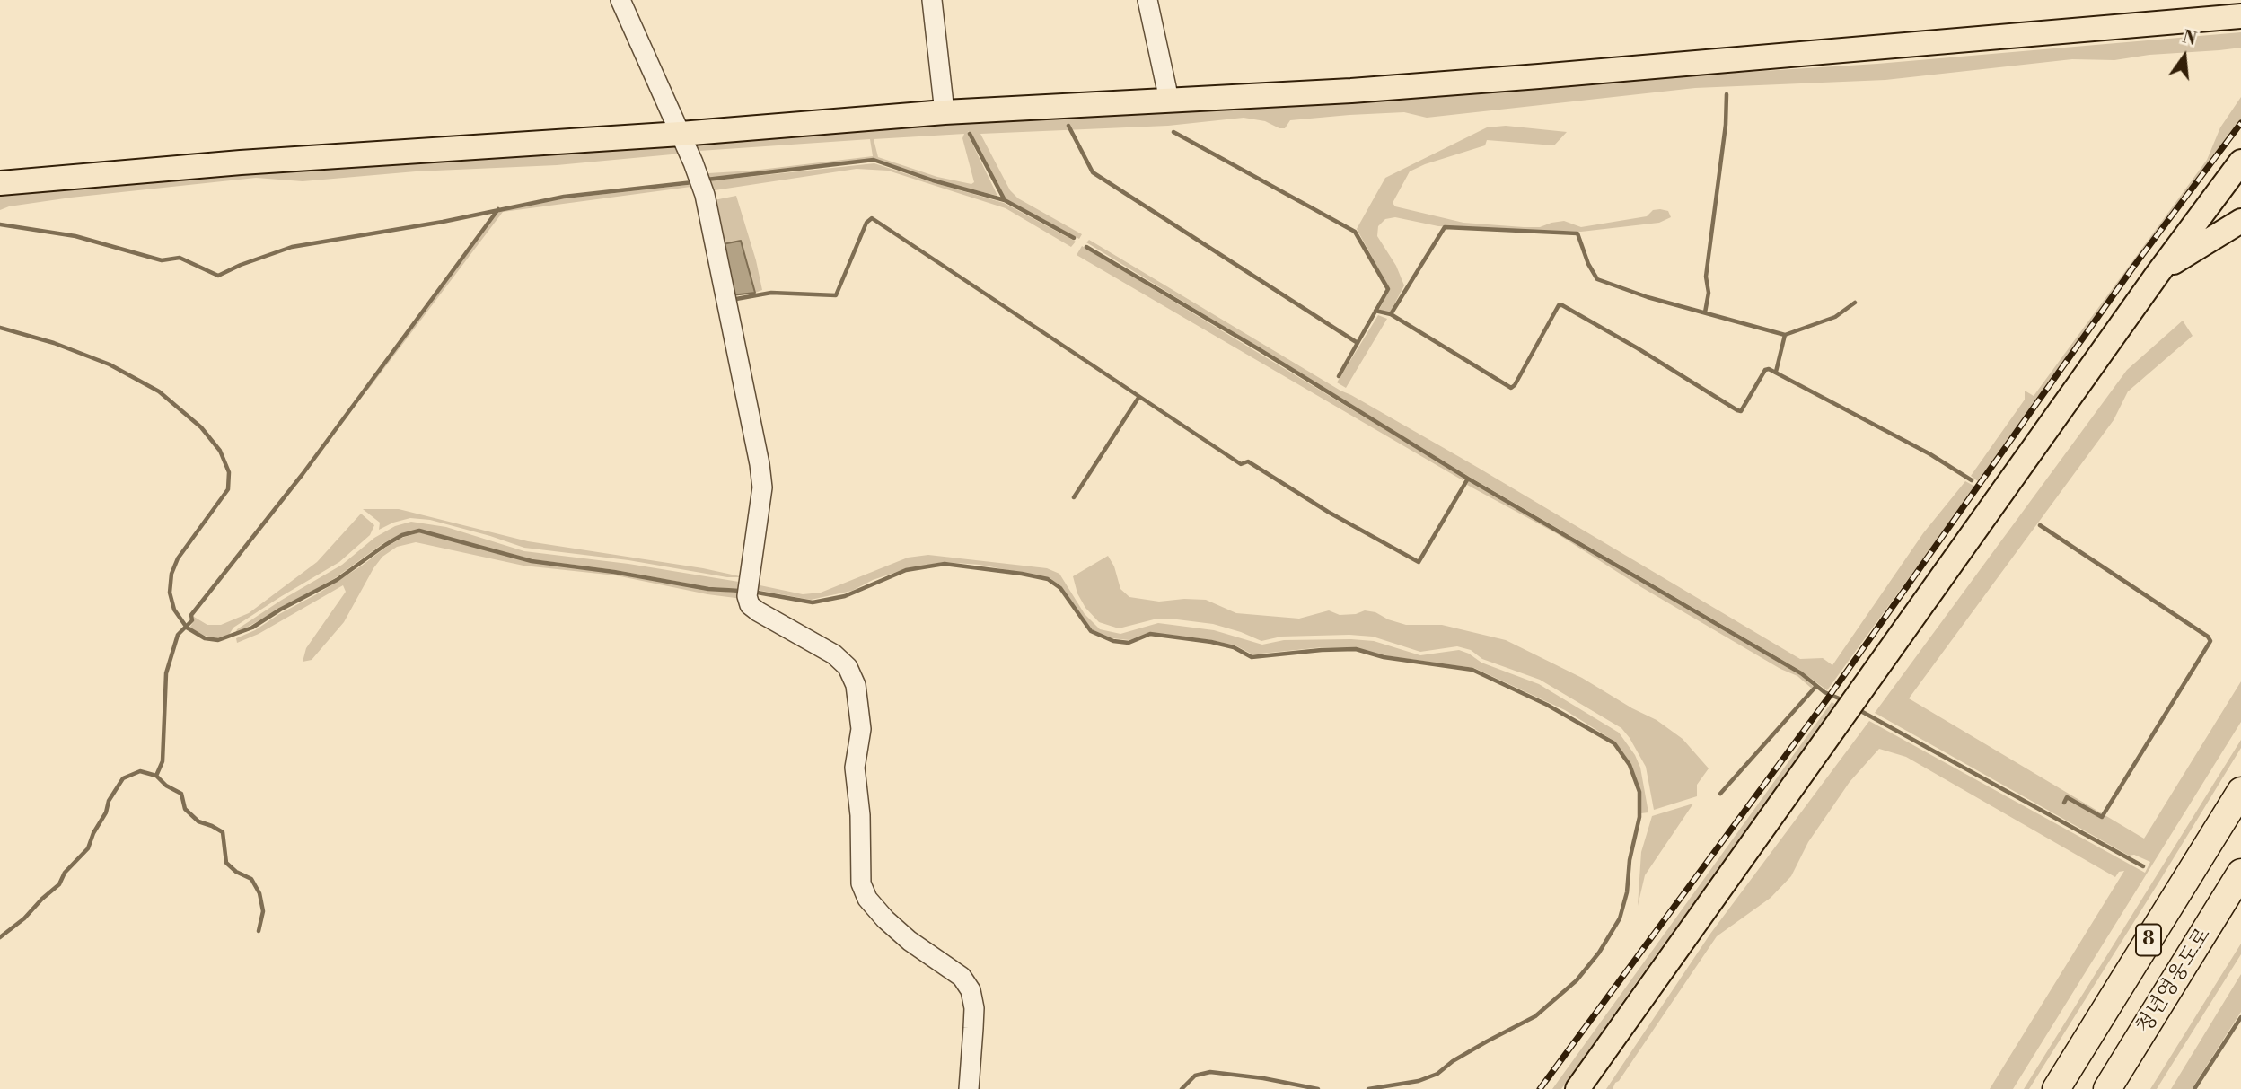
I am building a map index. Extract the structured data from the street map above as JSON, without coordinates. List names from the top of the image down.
{
  "streets": {
    "highway": ["8", "청년영웅도로"]
  },
  "north": "top"
}
